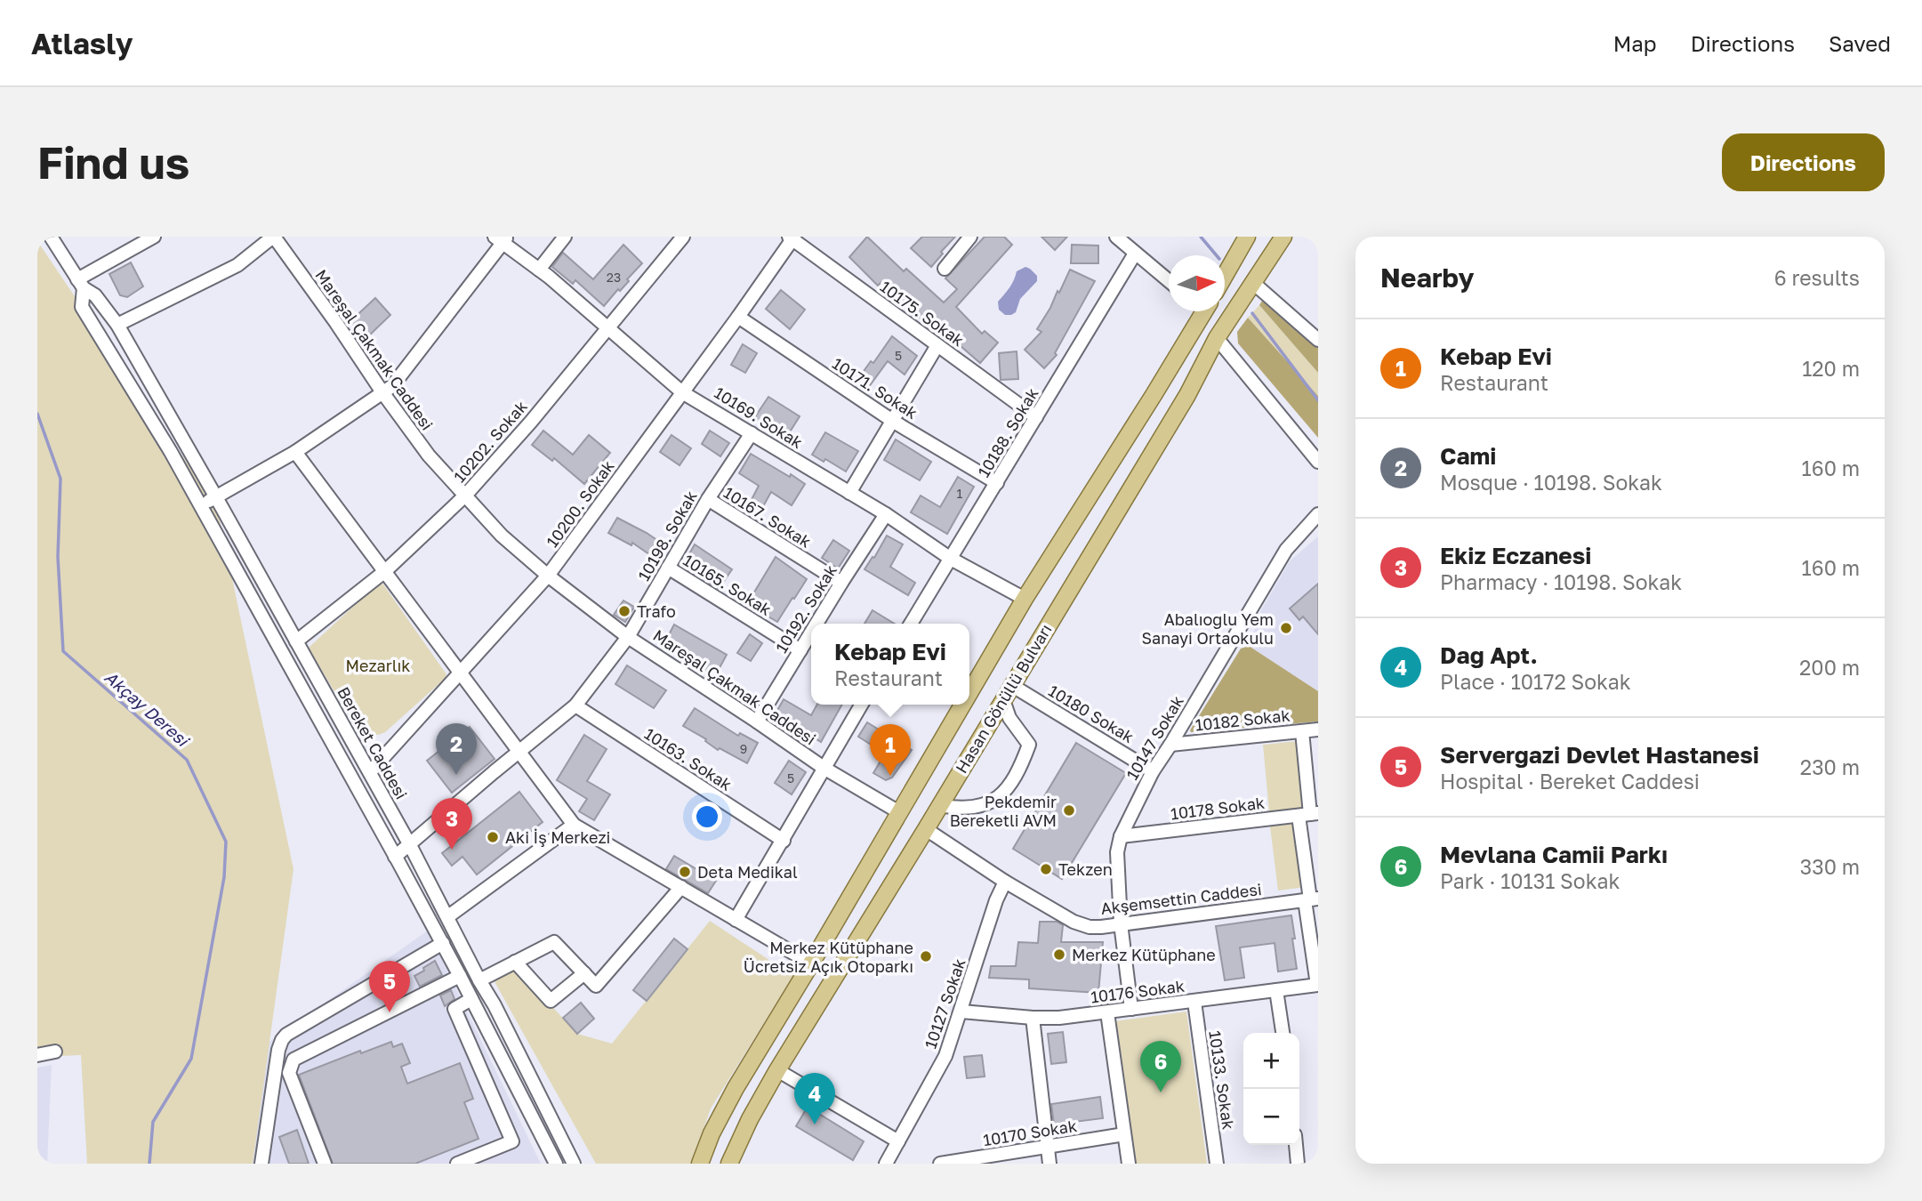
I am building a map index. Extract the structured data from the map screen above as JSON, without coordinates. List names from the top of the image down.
{
  "streets": {
    "main road": ["Hasan Gönüllü Bulvarı"],
    "street": [
      "10175. Sokak",
      "Mareşal Çakmak Caddesi",
      "10171. Sokak",
      "10169. Sokak",
      "10188. Sokak",
      "10202. Sokak",
      "10200. Sokak",
      "10167. Sokak",
      "10198. Sokak",
      "10165. Sokak",
      "10192. Sokak",
      "10180 Sokak",
      "10182 Sokak",
      "10147 Sokak",
      "Bereket Caddesi",
      "10163. Sokak",
      "10178 Sokak",
      "Akşemsettin Caddesi",
      "10176 Sokak",
      "10127 Sokak",
      "10133. Sokak",
      "10170 Sokak"
    ]
  },
  "crossings": [
    ["10175. Sokak", "10188. Sokak"],
    ["10175. Sokak", "10200. Sokak"],
    ["Mareşal Çakmak Caddesi", "10202. Sokak"],
    ["Mareşal Çakmak Caddesi", "10200. Sokak"],
    ["Mareşal Çakmak Caddesi", "10198. Sokak"],
    ["Mareşal Çakmak Caddesi", "10192. Sokak"],
    ["Mareşal Çakmak Caddesi", "Hasan Gönüllü Bulvarı"],
    ["10171. Sokak", "10188. Sokak"],
    ["10171. Sokak", "10200. Sokak"],
    ["10169. Sokak", "10188. Sokak"],
    ["10169. Sokak", "10202. Sokak"],
    ["10169. Sokak", "10200. Sokak"],
    ["10169. Sokak", "10198. Sokak"],
    ["10169. Sokak", "10192. Sokak"],
    ["10169. Sokak", "Hasan Gönüllü Bulvarı"],
    ["10202. Sokak", "Bereket Caddesi"],
    ["10200. Sokak", "Bereket Caddesi"],
    ["10167. Sokak", "10198. Sokak"],
    ["10167. Sokak", "10192. Sokak"],
    ["10198. Sokak", "10165. Sokak"],
    ["10198. Sokak", "Bereket Caddesi"],
    ["10198. Sokak", "10163. Sokak"],
    ["10165. Sokak", "10192. Sokak"],
    ["Hasan Gönüllü Bulvarı", "10180 Sokak"],
    ["Hasan Gönüllü Bulvarı", "Akşemsettin Caddesi"],
    ["10180 Sokak", "10147 Sokak"],
    ["10182 Sokak", "10147 Sokak"],
    ["10147 Sokak", "10178 Sokak"],
    ["10147 Sokak", "Akşemsettin Caddesi"],
    ["10147 Sokak", "10176 Sokak"],
    ["Akşemsettin Caddesi", "10127 Sokak"],
    ["10176 Sokak", "10127 Sokak"],
    ["10176 Sokak", "10133. Sokak"]
  ],
  "water": ["Akçay Deresi"],
  "parks": ["Mezarlık"],
  "places": [
    "Trafo",
    "Abalıoğlu Yem Sanayi Ortaokulu",
    "Pekdemir Bereketli AVM",
    "Aki İş Merkezi",
    "Tekzen",
    "Deta Medikal",
    "Merkez Kütüphane",
    "Merkez Kütüphane Ücretsiz Açık Otoparkı"
  ],
  "house_numbers": [
    "23",
    "5",
    "1",
    "9",
    "5"
  ],
  "north": "right",
  "page": {
    "header": "Atlasly",
    "nav": ["Map", "Directions", "Saved"],
    "buttons": "Directions",
    "title": "Find us",
    "heading": ["Nearby", "6 results"],
    "list": [
      {
        "mark": "1",
        "name": "Kebap Evi",
        "note": "Restaurant",
        "value": "120 m"
      },
      {
        "mark": "2",
        "name": "Cami",
        "note": "Mosque · 10198. Sokak",
        "value": "160 m"
      },
      {
        "mark": "3",
        "name": "Ekiz Eczanesi",
        "note": "Pharmacy · 10198. Sokak",
        "value": "160 m"
      },
      {
        "mark": "4",
        "name": "Dağ Apt.",
        "note": "Place · 10172 Sokak",
        "value": "200 m"
      },
      {
        "mark": "5",
        "name": "Servergazi Devlet Hastanesi",
        "note": "Hospital · Bereket Caddesi",
        "value": "230 m"
      },
      {
        "mark": "6",
        "name": "Mevlana Camii Parkı",
        "note": "Park · 10131 Sokak",
        "value": "330 m"
      }
    ],
    "popup": ["Kebap Evi", "Restaurant"],
    "pins": [
      "2",
      "1",
      "3",
      "5",
      "6",
      "4"
    ],
    "map_buttons": ["+", "−"]
  }
}
